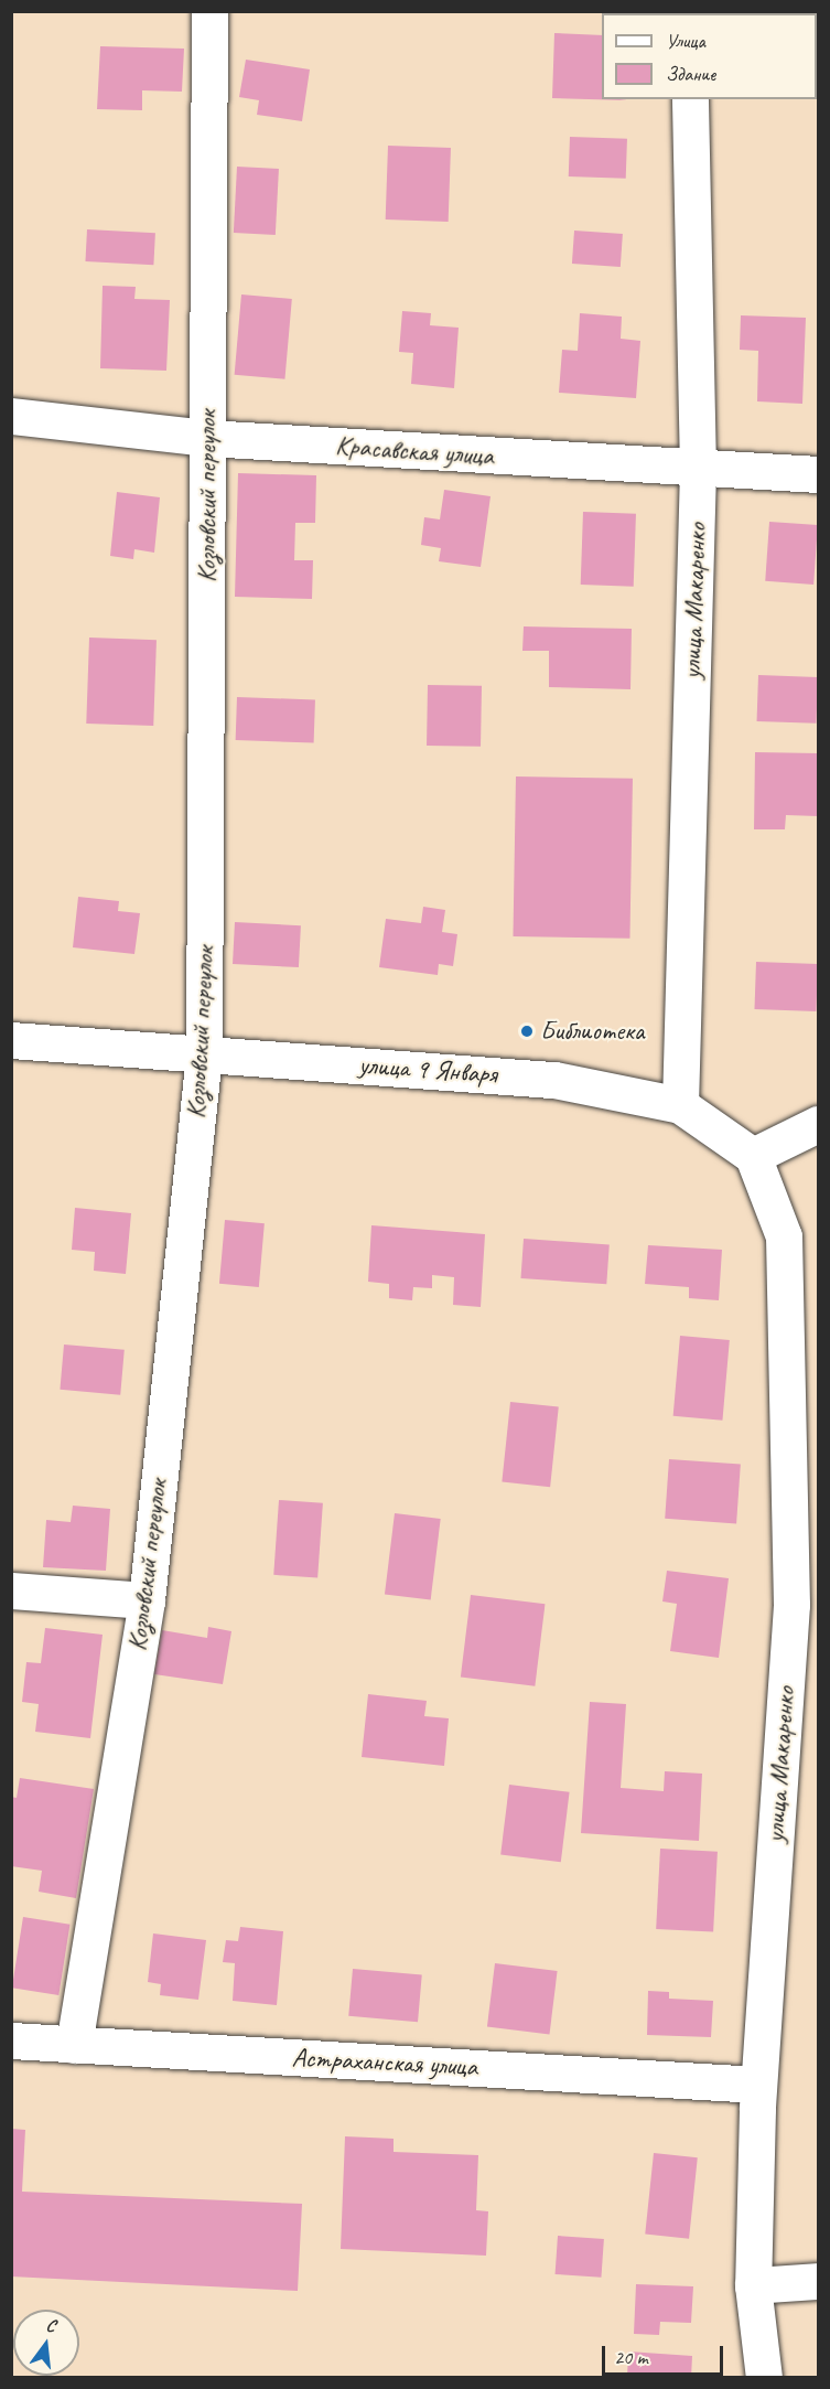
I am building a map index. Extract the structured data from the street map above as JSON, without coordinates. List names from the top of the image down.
{
  "streets": {
    "street": [
      "Красавская улица",
      "Козловский переулок",
      "улица Макаренко",
      "улица 9 Января",
      "Астраханская улица"
    ]
  },
  "crossings": [
    ["Красавская улица", "Козловский переулок"],
    ["Красавская улица", "улица Макаренко"],
    ["Козловский переулок", "улица 9 Января"],
    ["Козловский переулок", "Астраханская улица"],
    ["улица Макаренко", "улица 9 Января"],
    ["улица Макаренко", "Астраханская улица"]
  ],
  "places": ["Библиотека"],
  "legend": ["Улица", "Здание"],
  "scale_bar": "20 m",
  "north": "top"
}
